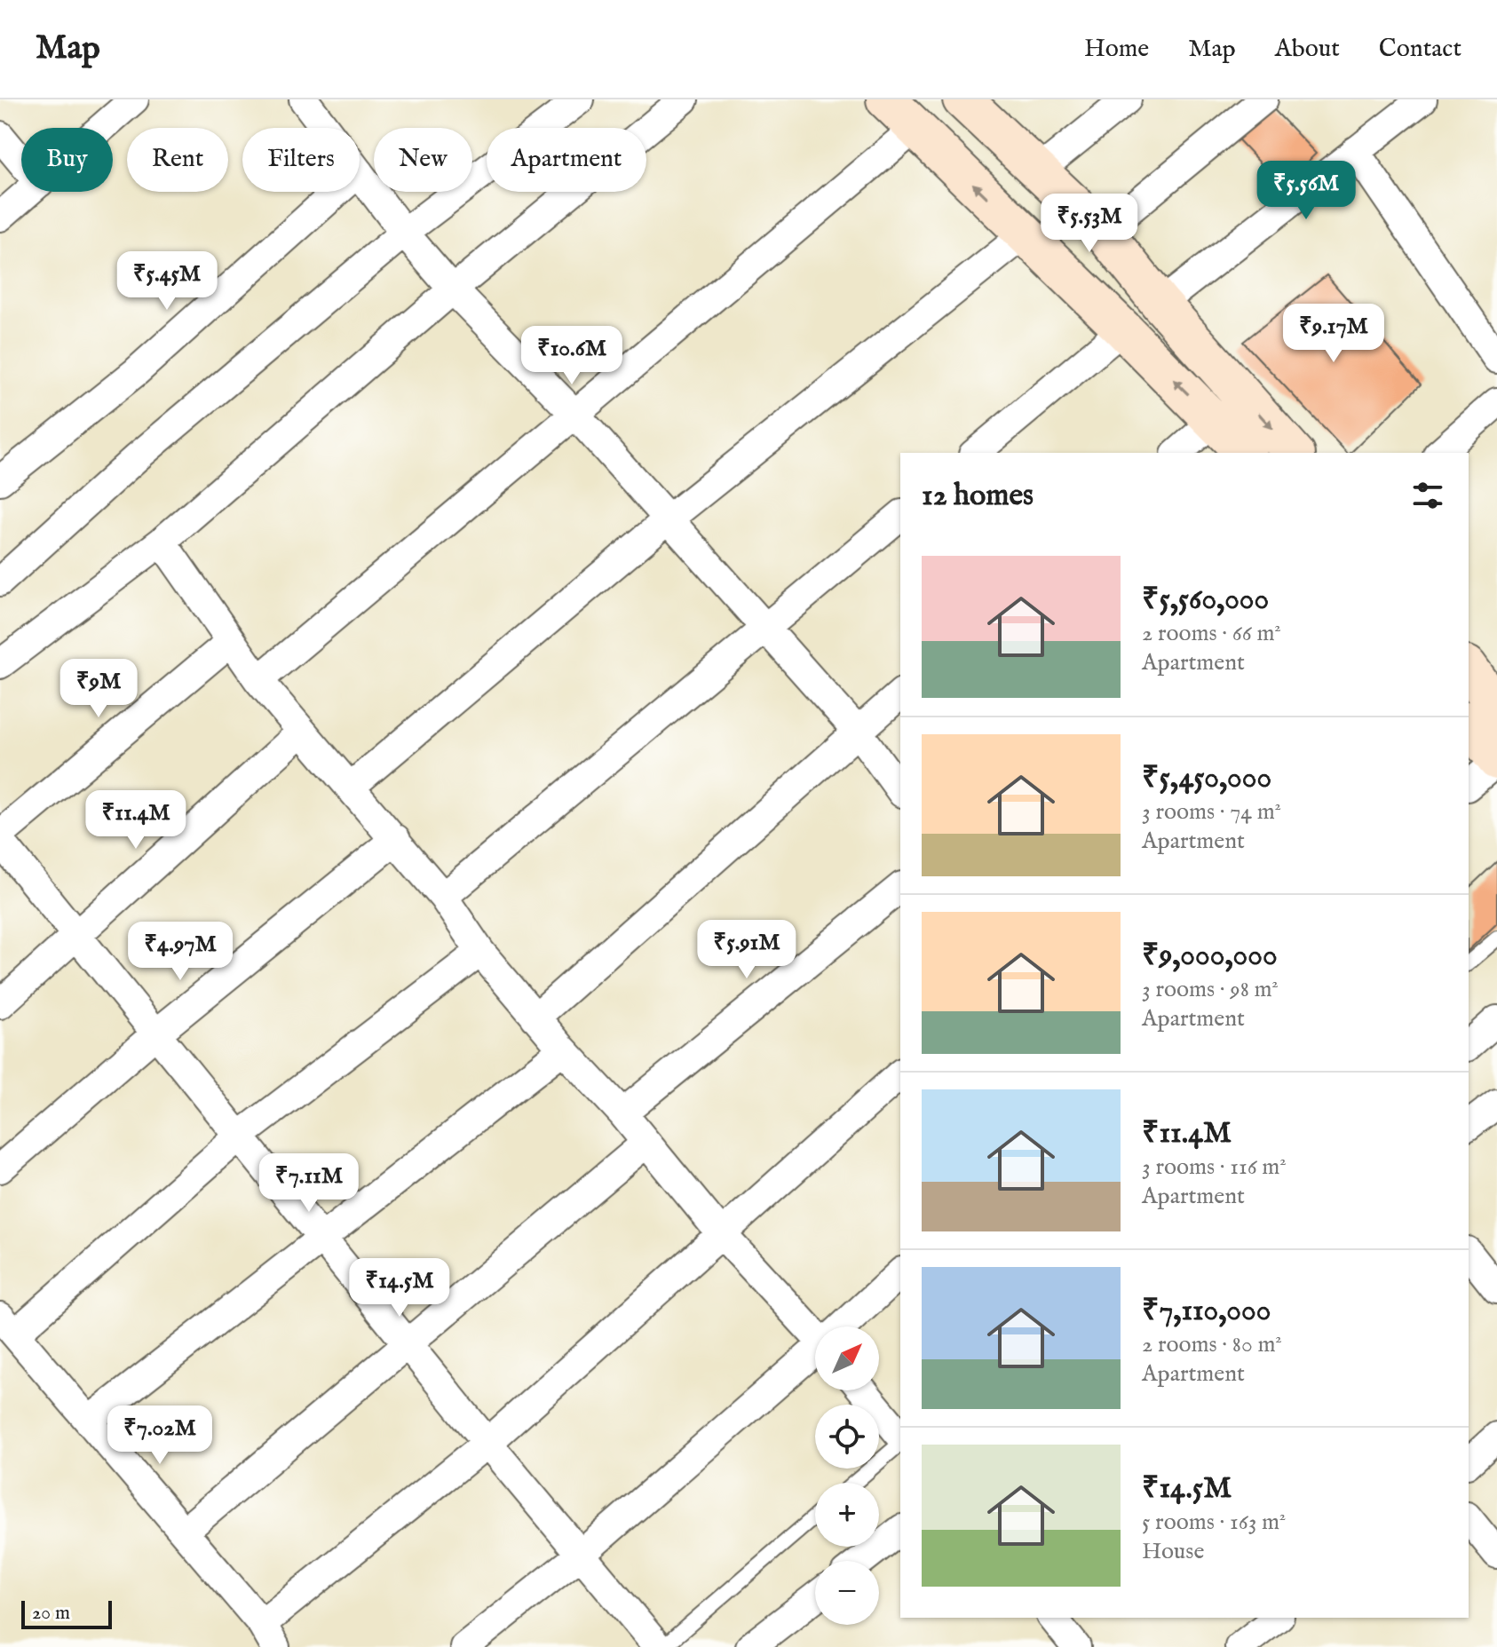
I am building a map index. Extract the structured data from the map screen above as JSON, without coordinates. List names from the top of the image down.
{
  "scale_bar": "20 m",
  "north": "top right",
  "page": {
    "header": "Map",
    "nav": [
      "Home",
      "Map",
      "About",
      "Contact"
    ],
    "chip": [
      "Buy",
      "Rent",
      "Filters",
      "New",
      "Apartment"
    ],
    "price": [
      "₹5.56M",
      "₹5.53M",
      "₹5.45M",
      "₹9.17M",
      "₹10.6M",
      "₹9M",
      "₹11.4M",
      "₹5.91M",
      "₹4.97M",
      "₹7.11M",
      "₹14.5M",
      "₹7.02M"
    ],
    "heading": "12 homes",
    "list": [
      {
        "name": "₹5,560,000",
        "note": "2 rooms · 66 m² · Apartment"
      },
      {
        "name": "₹5,450,000",
        "note": "3 rooms · 74 m² · Apartment"
      },
      {
        "name": "₹9,000,000",
        "note": "3 rooms · 98 m² · Apartment"
      },
      {
        "name": "₹11.4M",
        "note": "3 rooms · 116 m² · Apartment"
      },
      {
        "name": "₹7,110,000",
        "note": "2 rooms · 80 m² · Apartment"
      },
      {
        "name": "₹14.5M",
        "note": "5 rooms · 163 m² · House"
      }
    ],
    "map_buttons": ["+", "−"],
    "scale": "20 m"
  }
}
